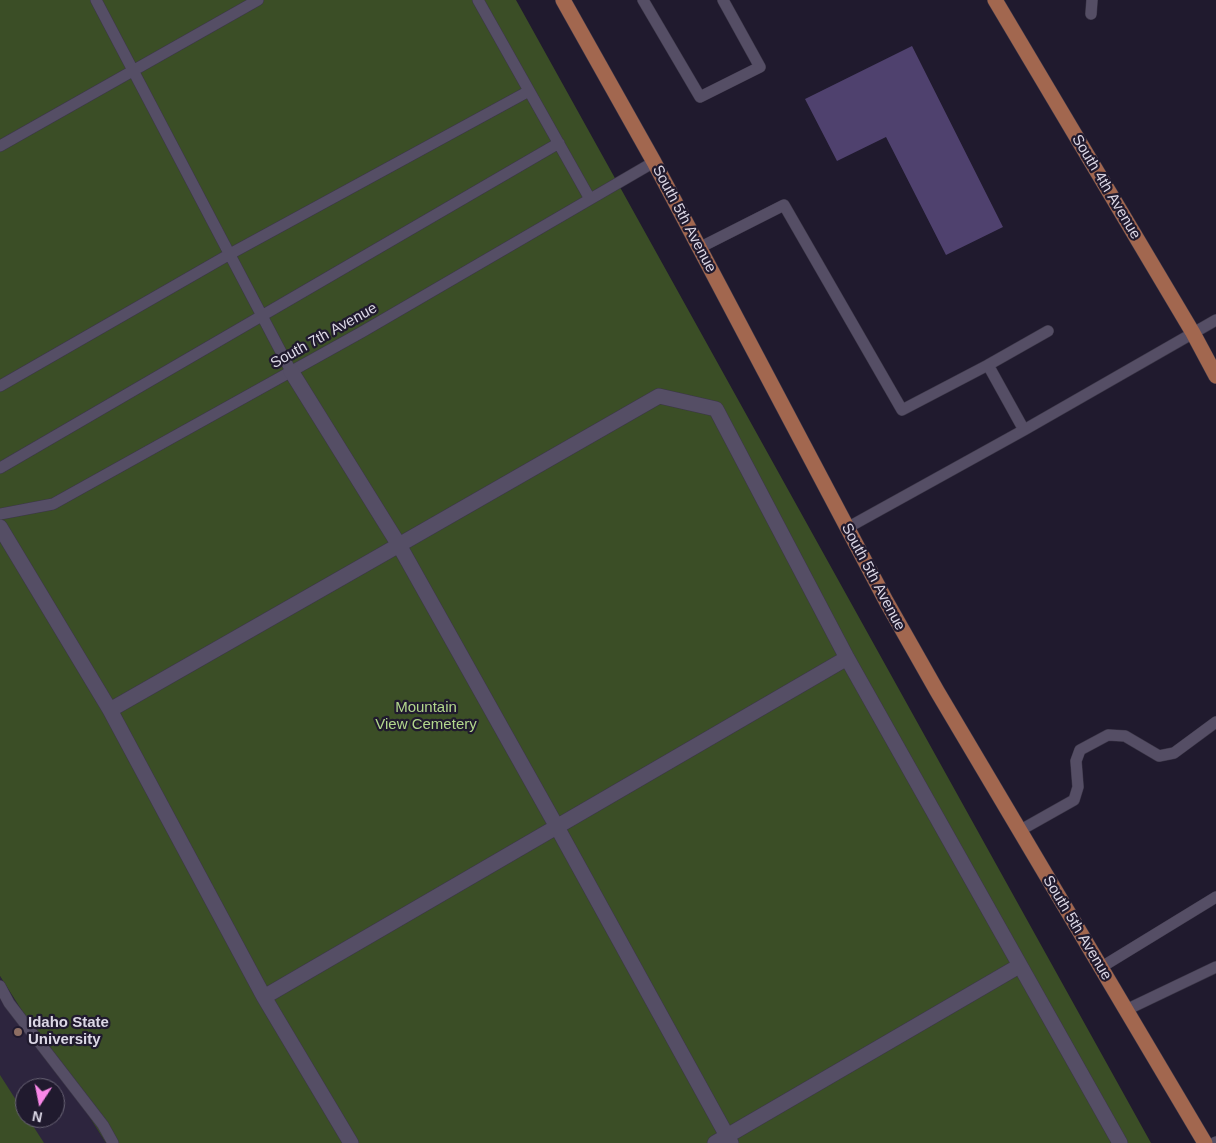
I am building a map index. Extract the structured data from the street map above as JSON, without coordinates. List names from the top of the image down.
{
  "streets": {
    "main road": ["South 4th Avenue", "South 5th Avenue"],
    "lane": ["South 7th Avenue"]
  },
  "crossings": [
    ["South 5th Avenue", "South 7th Avenue"]
  ],
  "parks": ["Mountain View Cemetery"],
  "places": ["Idaho State University"],
  "north": "bottom"
}
